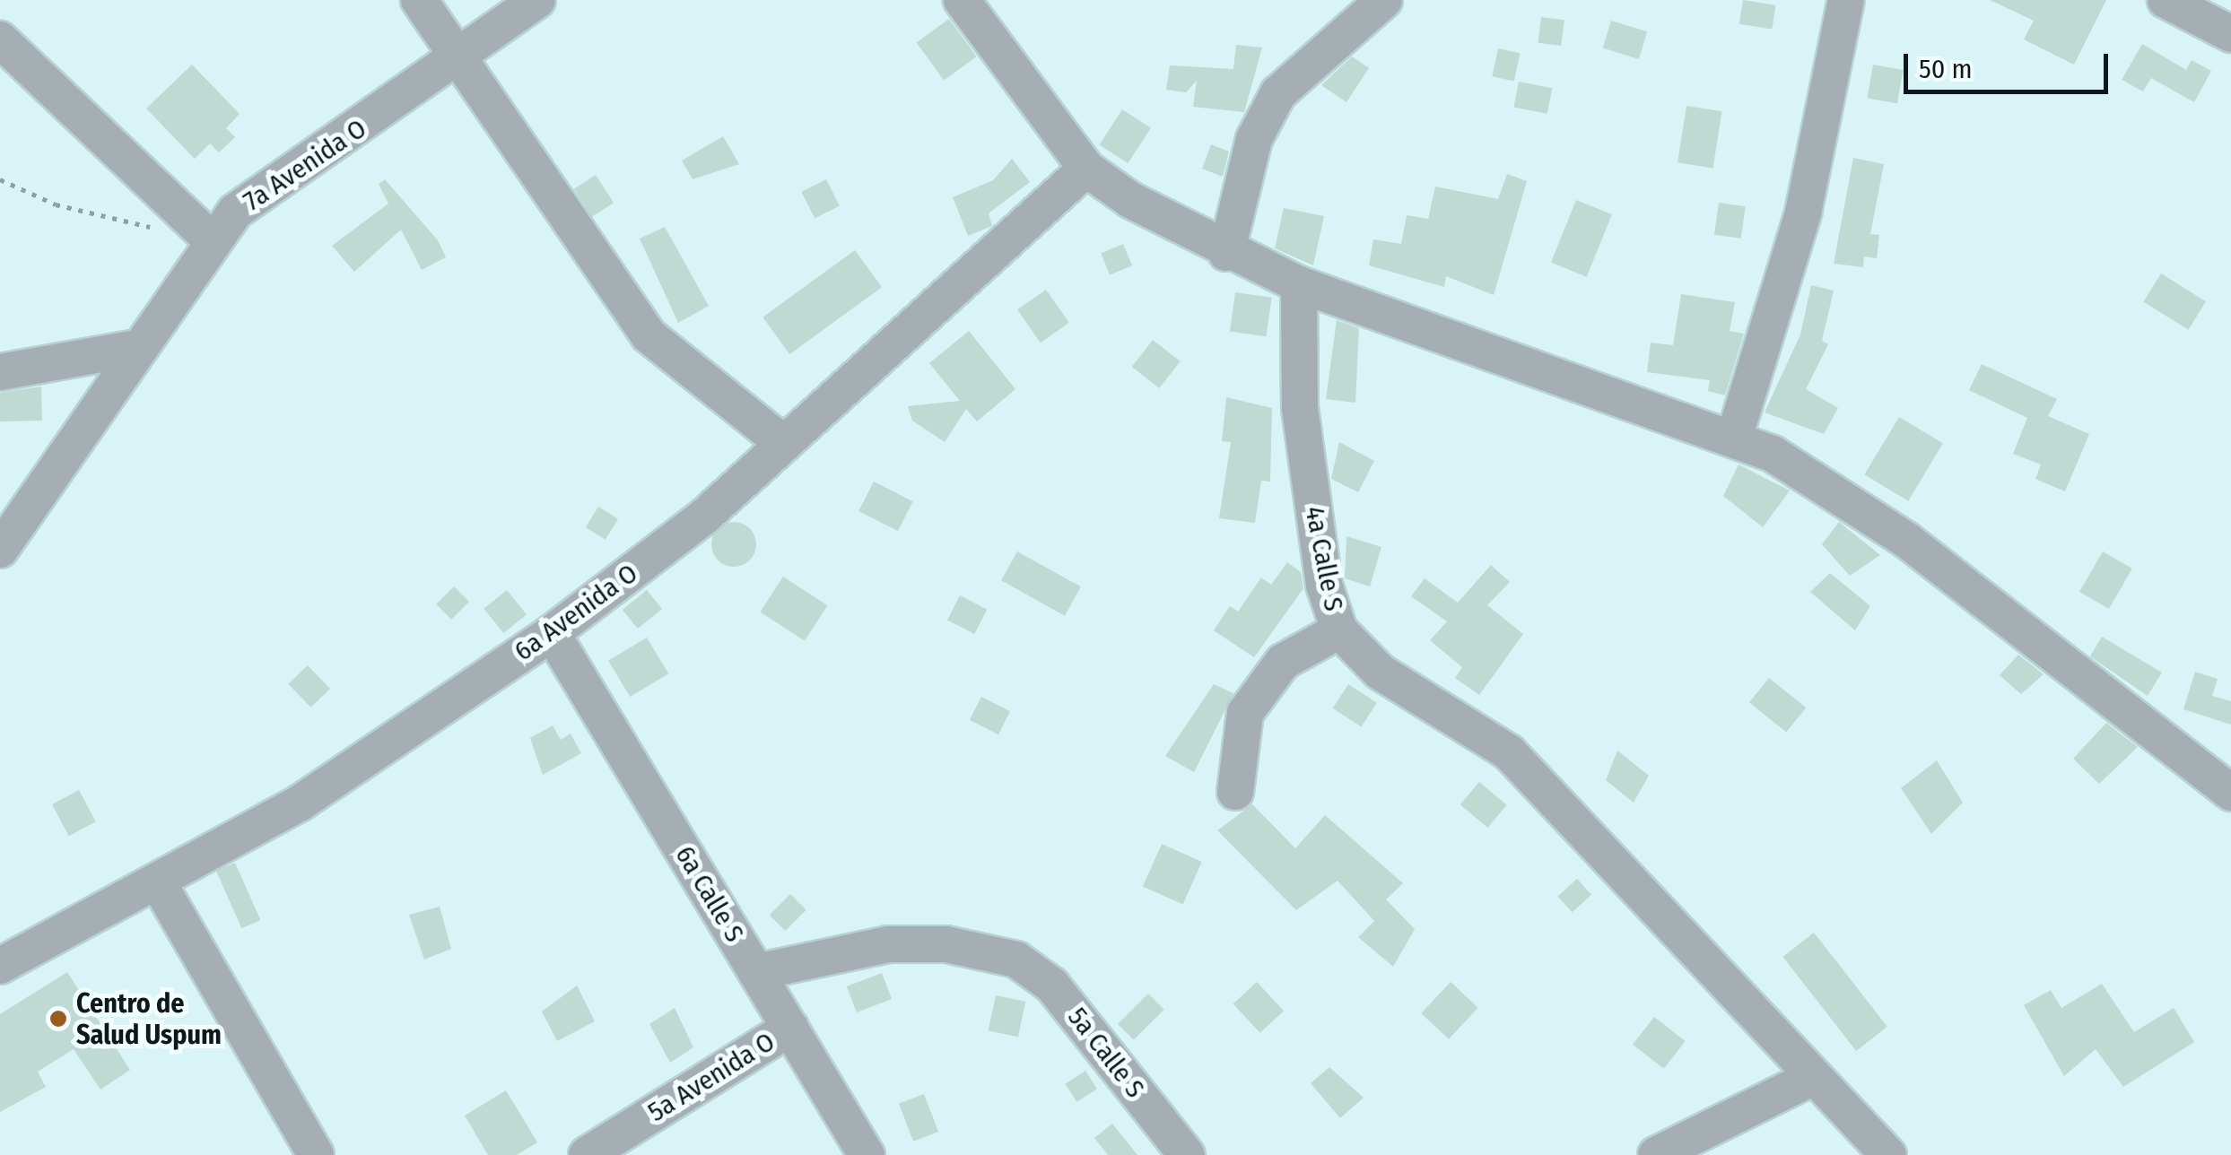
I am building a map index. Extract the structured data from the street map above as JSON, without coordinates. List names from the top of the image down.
{
  "streets": {
    "street": [
      "7a Avenida O",
      "4a Calle S",
      "6a Avenida O",
      "6a Calle S",
      "5a Calle S",
      "5a Avenida O"
    ]
  },
  "crossings": [
    ["6a Avenida O", "6a Calle S"],
    ["6a Calle S", "5a Calle S"],
    ["6a Calle S", "5a Avenida O"]
  ],
  "places": ["Centro de Salud Uspum"],
  "scale_bar": "50 m"
}
